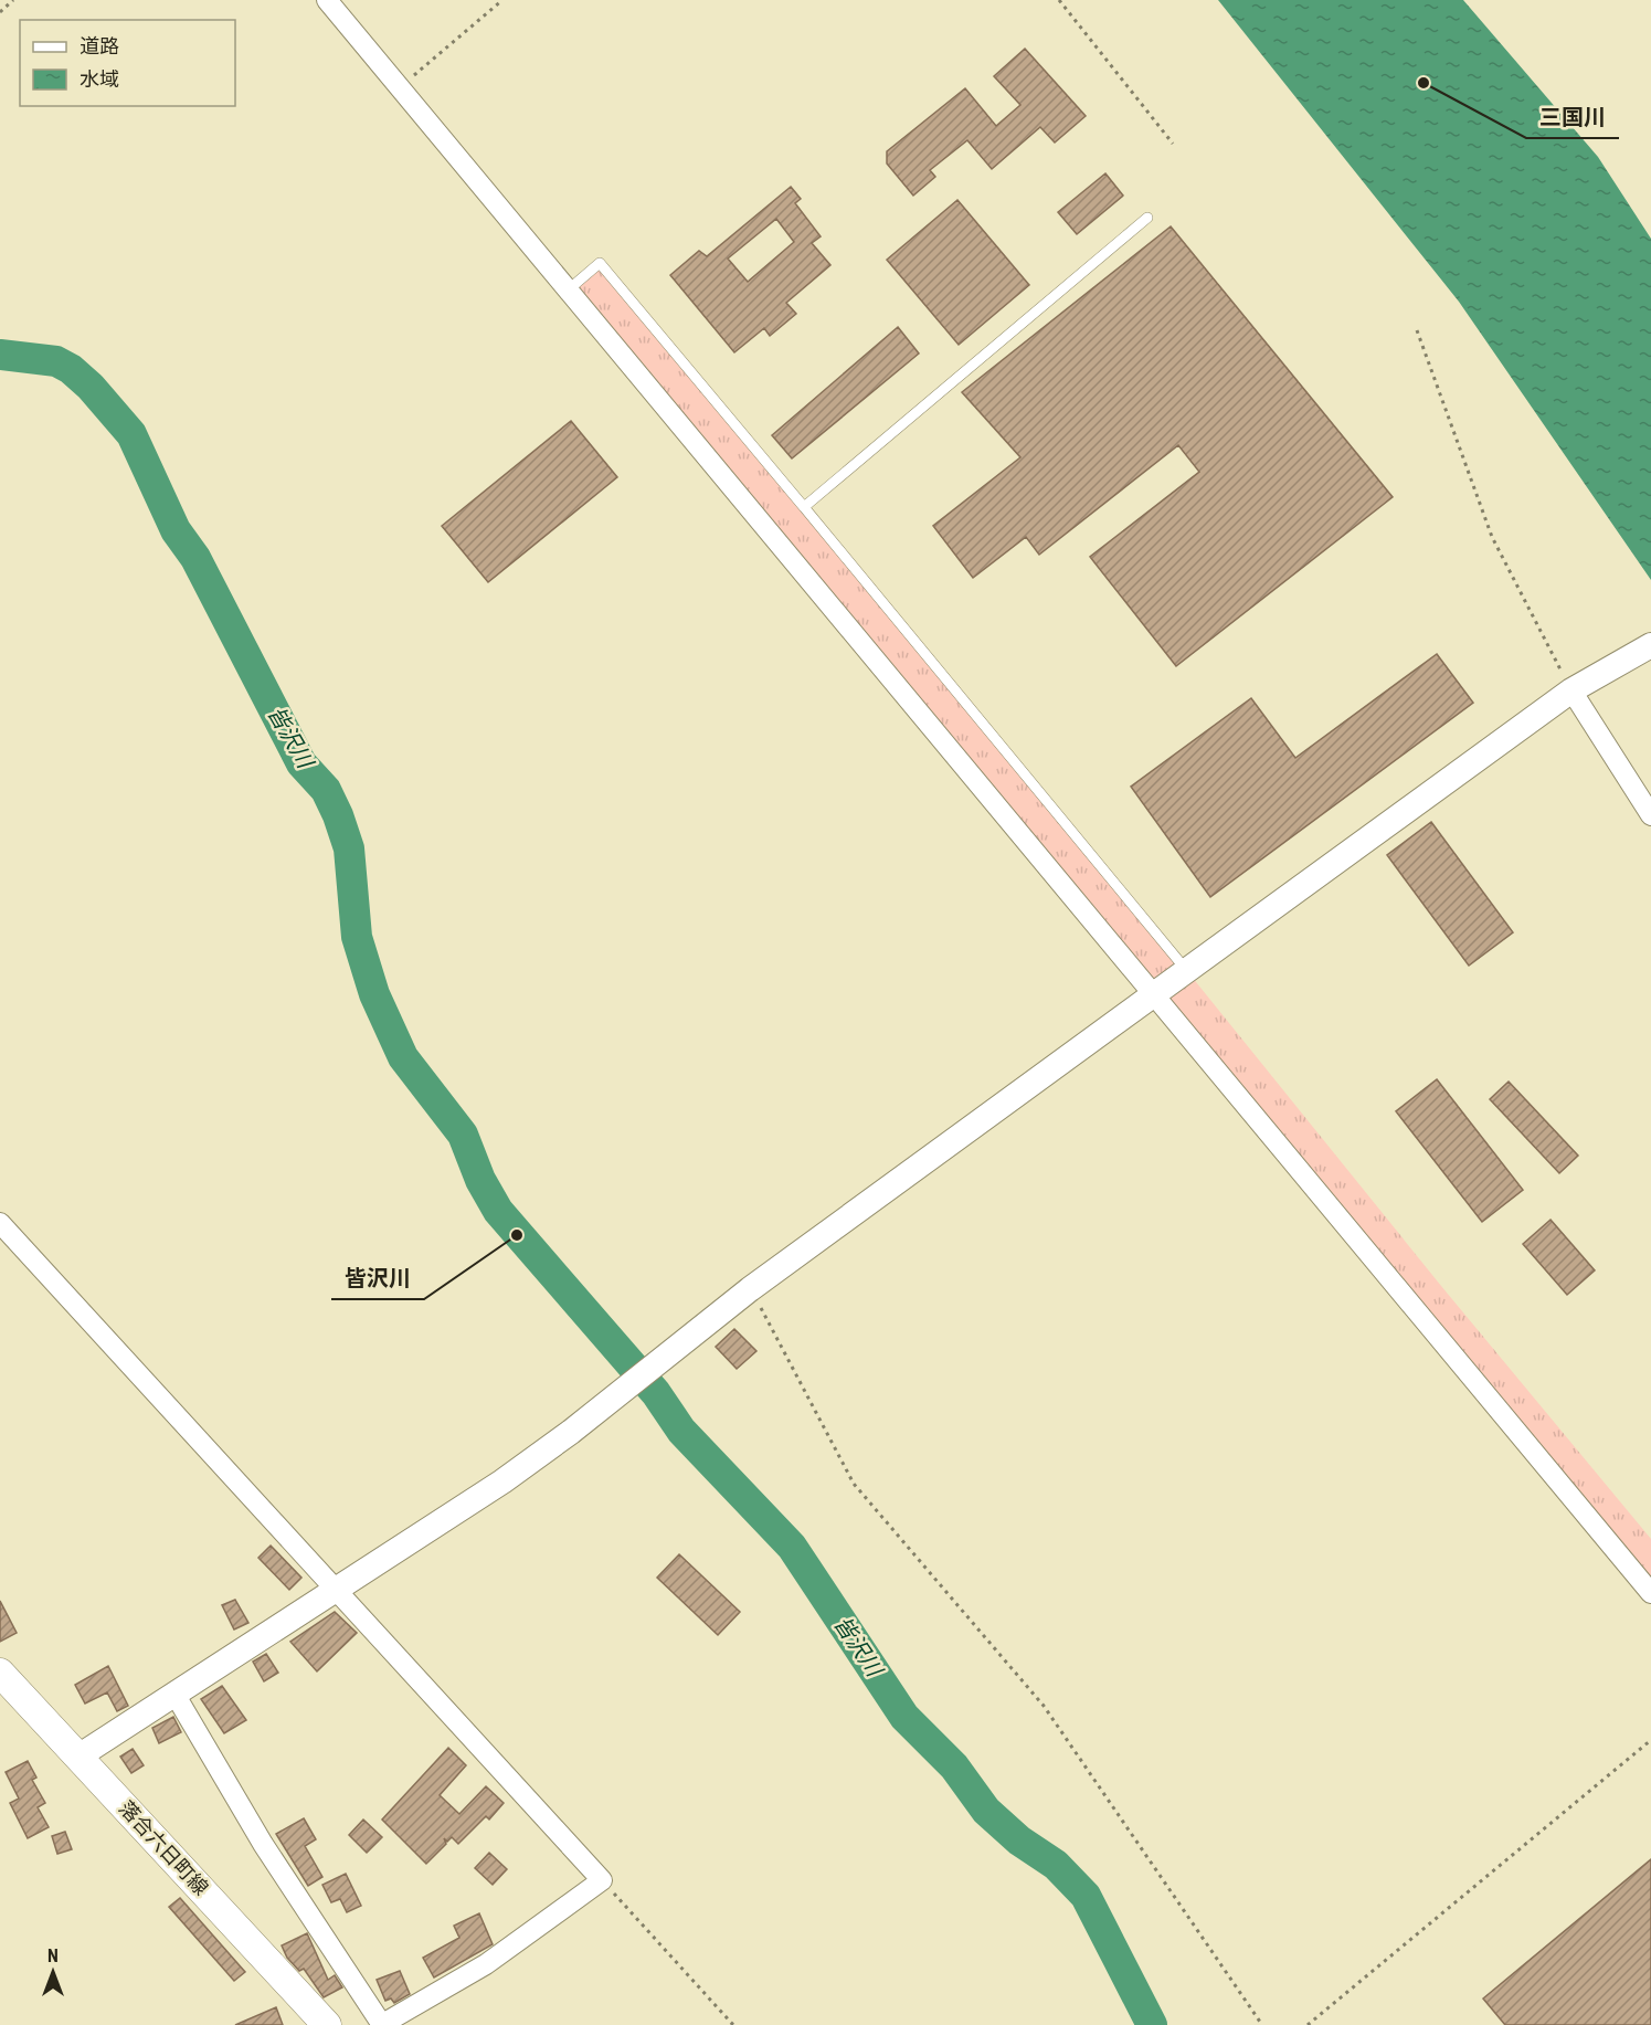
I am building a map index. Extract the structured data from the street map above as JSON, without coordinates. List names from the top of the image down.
{
  "streets": {
    "main road": ["落合六日町線"]
  },
  "water": ["皆沢川"],
  "places": ["三国川", "皆沢川"],
  "legend": ["道路", "水域"],
  "north": "top"
}
